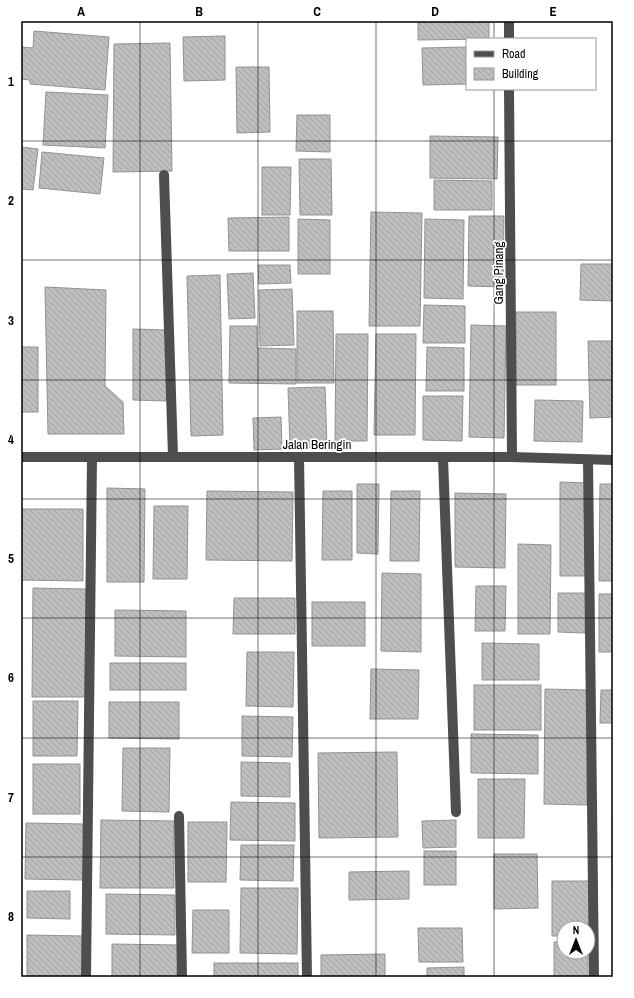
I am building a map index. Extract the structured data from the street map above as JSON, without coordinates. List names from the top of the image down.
{
  "streets": {
    "street": ["Gang Pinang", "Jalan Beringin"]
  },
  "crossings": [
    ["Gang Pinang", "Jalan Beringin"]
  ],
  "legend": ["Road", "Building"],
  "north": "top",
  "grid": {
    "columns": [
      "A",
      "B",
      "C",
      "D",
      "E"
    ],
    "rows": [
      "1",
      "2",
      "3",
      "4",
      "5",
      "6",
      "7",
      "8"
    ]
  }
}
